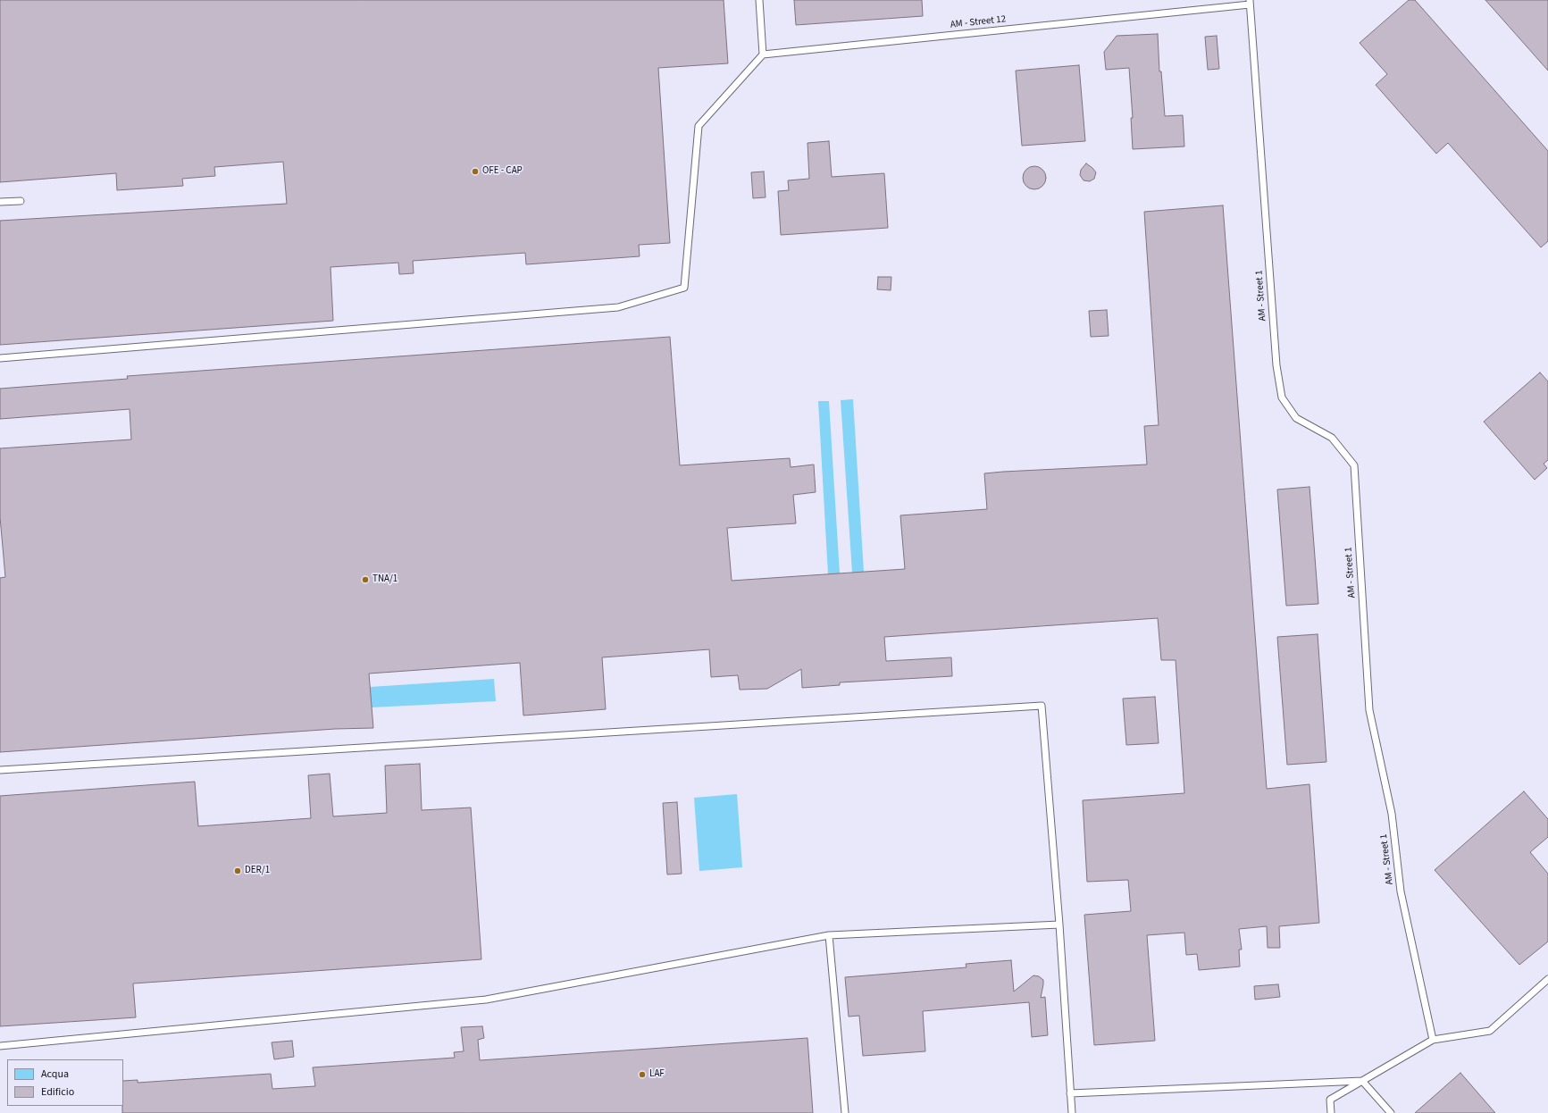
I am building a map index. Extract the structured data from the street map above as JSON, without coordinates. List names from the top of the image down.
{
  "streets": {
    "lane": ["AM - Street 12", "AM - Street 1"]
  },
  "crossings": [
    ["AM - Street 12", "AM - Street 1"]
  ],
  "places": [
    "OFE - CAP",
    "TNA/1",
    "DER/1",
    "LAF"
  ],
  "legend": ["Acqua", "Edificio"]
}
